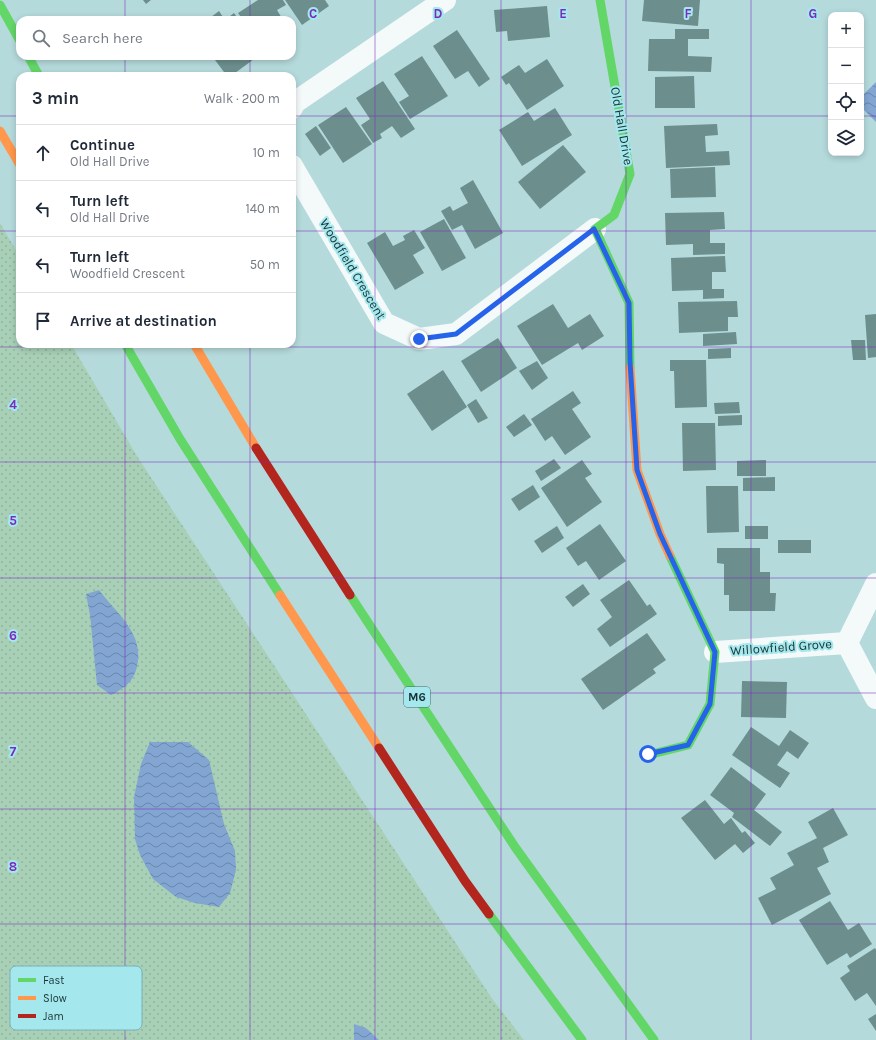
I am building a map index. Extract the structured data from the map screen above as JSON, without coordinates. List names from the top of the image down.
{
  "streets": {
    "main road": ["Old Hall Drive", "M6"],
    "street": ["Woodfield Crescent", "Willowfield Grove"]
  },
  "crossings": [
    ["Old Hall Drive", "Woodfield Crescent"]
  ],
  "legend": ["Fast", "Slow", "Jam"],
  "page": {
    "map_buttons": ["+", "−"],
    "search": "Search here",
    "heading": ["3 min", "Walk · 200 m"],
    "list": [
      ["Continue", "Old Hall Drive", "10 m"],
      ["Turn left", "Old Hall Drive", "140 m"],
      ["Turn left", "Woodfield Crescent", "50 m"],
      "Arrive at destination"
    ]
  },
  "grid": {
    "columns": [
      "C",
      "D",
      "E",
      "F",
      "G"
    ],
    "rows": [
      "4",
      "5",
      "6",
      "7",
      "8"
    ]
  }
}
